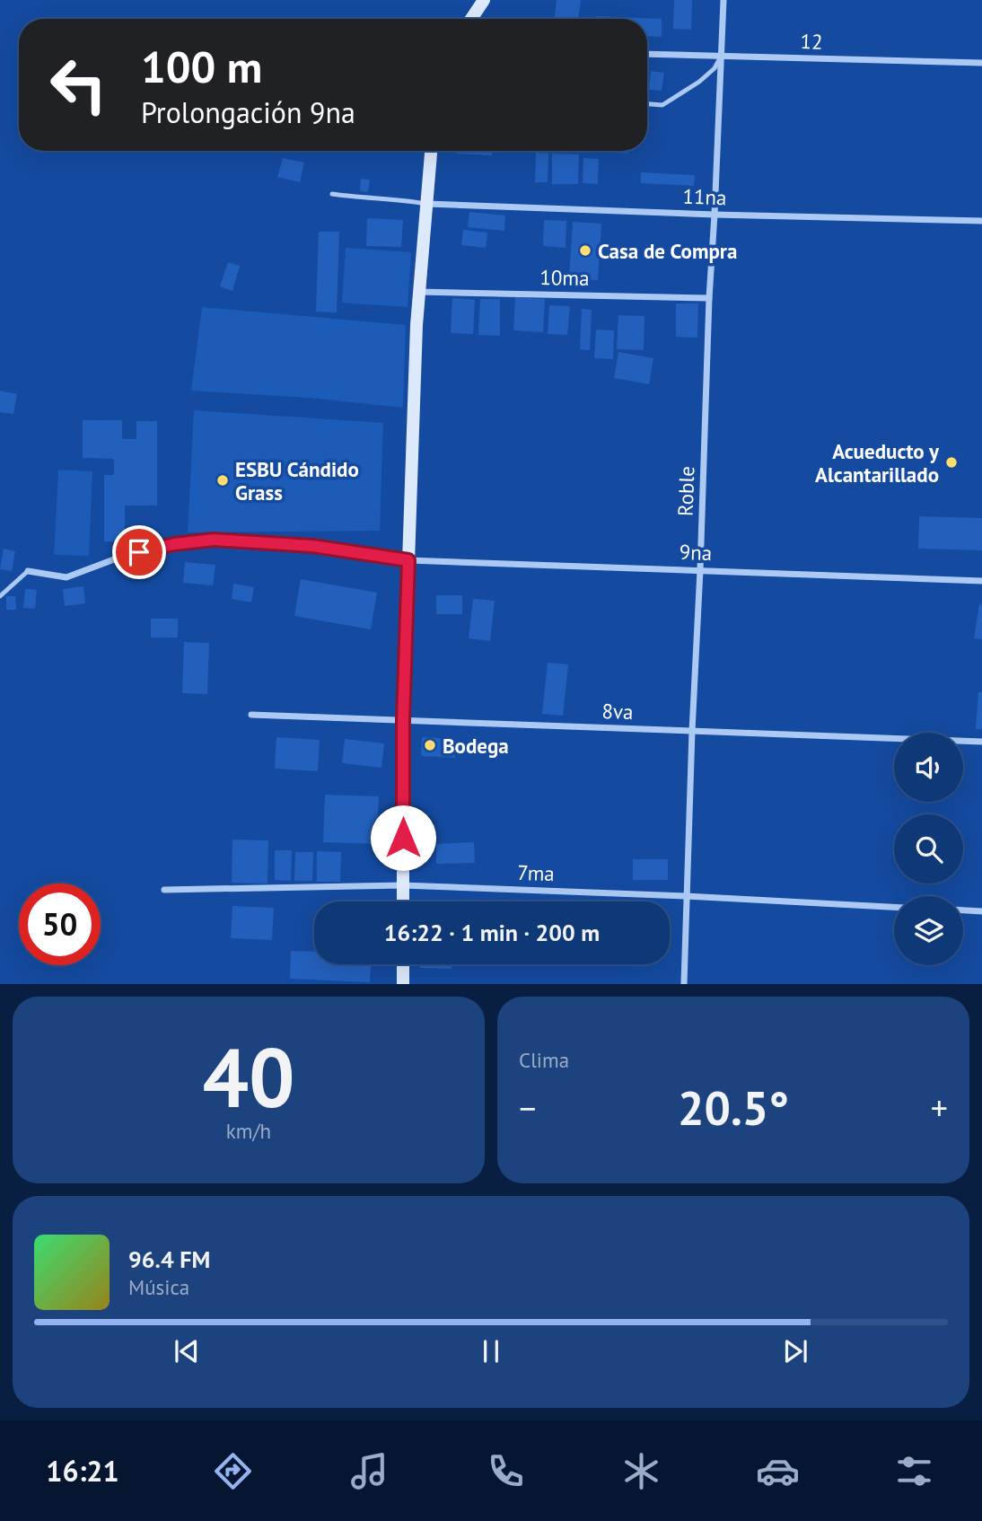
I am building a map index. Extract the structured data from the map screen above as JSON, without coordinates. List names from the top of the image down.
{
  "streets": {
    "street": [
      "12",
      "11na",
      "10ma",
      "Roble",
      "9na",
      "8va",
      "7ma"
    ]
  },
  "crossings": [
    ["12", "Roble"],
    ["11na", "Roble"],
    ["10ma", "Roble"],
    ["Roble", "9na"],
    ["Roble", "8va"],
    ["Roble", "7ma"]
  ],
  "places": [
    "Casa de Compra",
    "Acueducto y Alcantarillado",
    "ESBU Cándido Grass",
    "Bodega"
  ],
  "page": {
    "turn": ["100 m", "Prolongación 9na"],
    "limit": "50",
    "trip": "16:22 · 1 min · 200 m",
    "tile": [
      ["40", "km/h"],
      "Clima"
    ],
    "heat": ["−", "20.5°", "+"],
    "song": ["96.4 FM", "Música"],
    "tabs": "16:21"
  }
}
